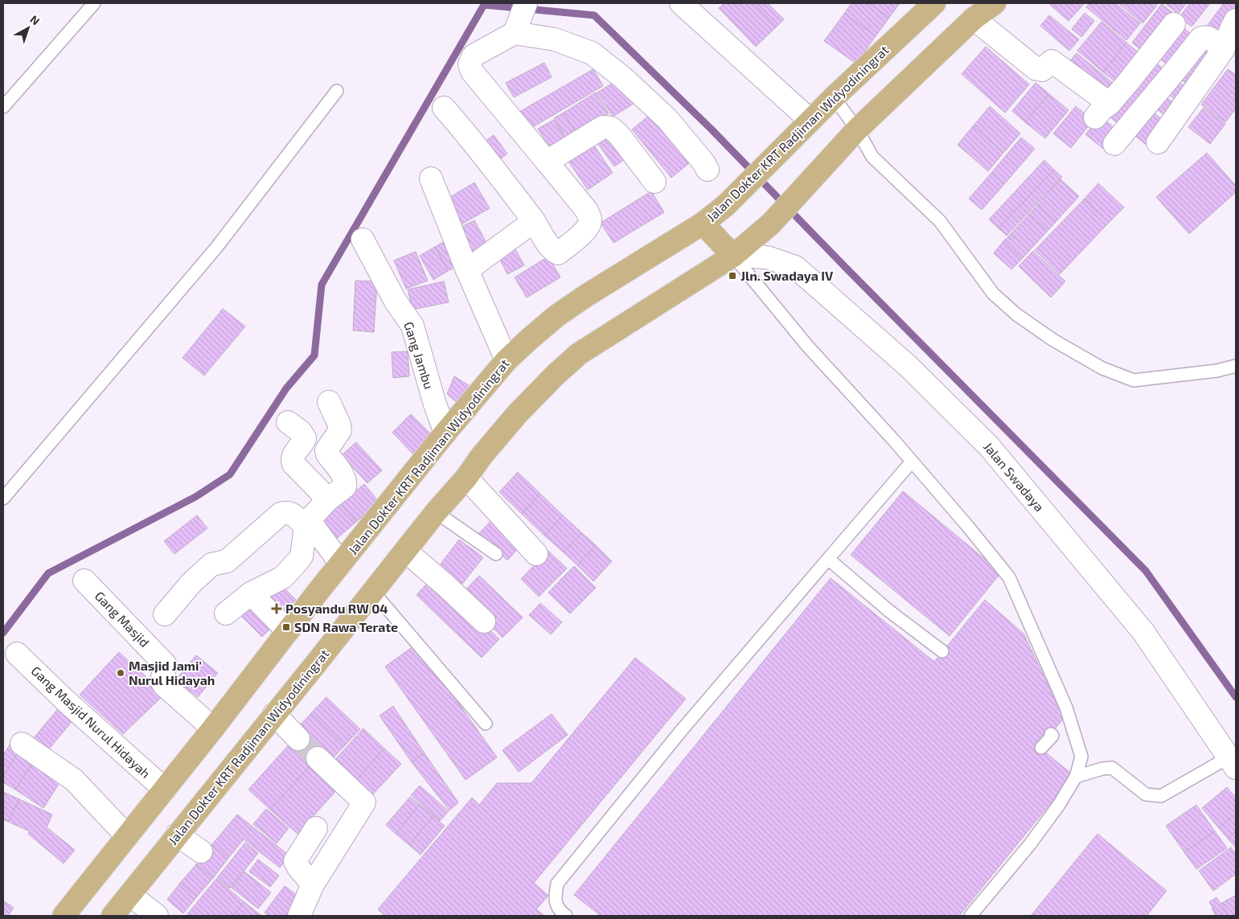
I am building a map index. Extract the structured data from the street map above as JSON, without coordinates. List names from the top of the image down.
{
  "streets": {
    "main road": ["Jalan Dokter KRT Radjiman Widyodiningrat"],
    "street": [
      "Gang Jambu",
      "Jalan Swadaya",
      "Gang Masjid",
      "Gang Masjid Nurul Hidayah"
    ]
  },
  "crossings": [
    ["Jalan Dokter KRT Radjiman Widyodiningrat", "Gang Jambu"],
    ["Jalan Dokter KRT Radjiman Widyodiningrat", "Jalan Swadaya"],
    ["Jalan Dokter KRT Radjiman Widyodiningrat", "Gang Masjid"],
    ["Jalan Dokter KRT Radjiman Widyodiningrat", "Gang Masjid Nurul Hidayah"]
  ],
  "places": {
    "transit": ["Jln. Swadaya IV", "SDN Rawa Terate"],
    "health": ["Posyandu RW 04"],
    "other": ["Masjid Jami' Nurul Hidayah"]
  },
  "north": "top right"
}
